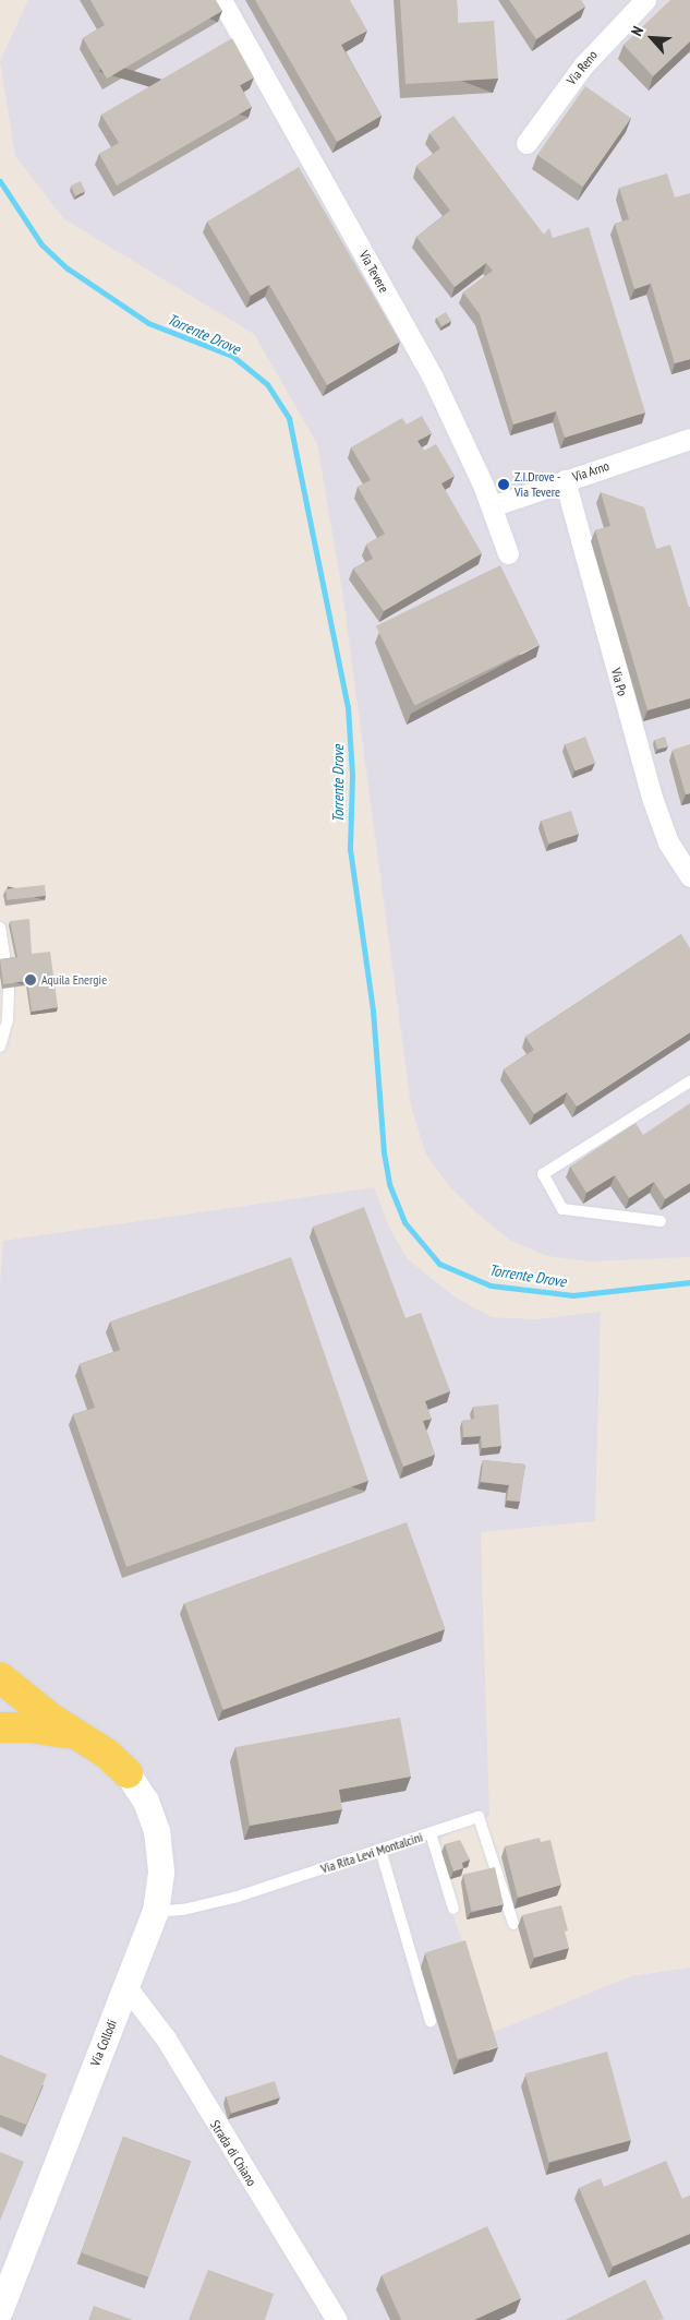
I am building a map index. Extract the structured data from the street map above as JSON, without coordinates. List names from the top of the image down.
{
  "streets": {
    "street": [
      "Via Reno",
      "Via Tevere",
      "Via Arno",
      "Via Po",
      "Via Collodi",
      "Strada di Chiano"
    ],
    "lane": ["Via Rita Levi Montalcini"]
  },
  "crossings": [
    ["Via Tevere", "Via Arno"],
    ["Via Arno", "Via Po"],
    ["Via Rita Levi Montalcini", "Via Collodi"],
    ["Via Collodi", "Strada di Chiano"]
  ],
  "water": ["Torrente Drove"],
  "places": ["Z.I.Drove - Via Tevere", "Aquila Energie"],
  "north": "top left"
}
